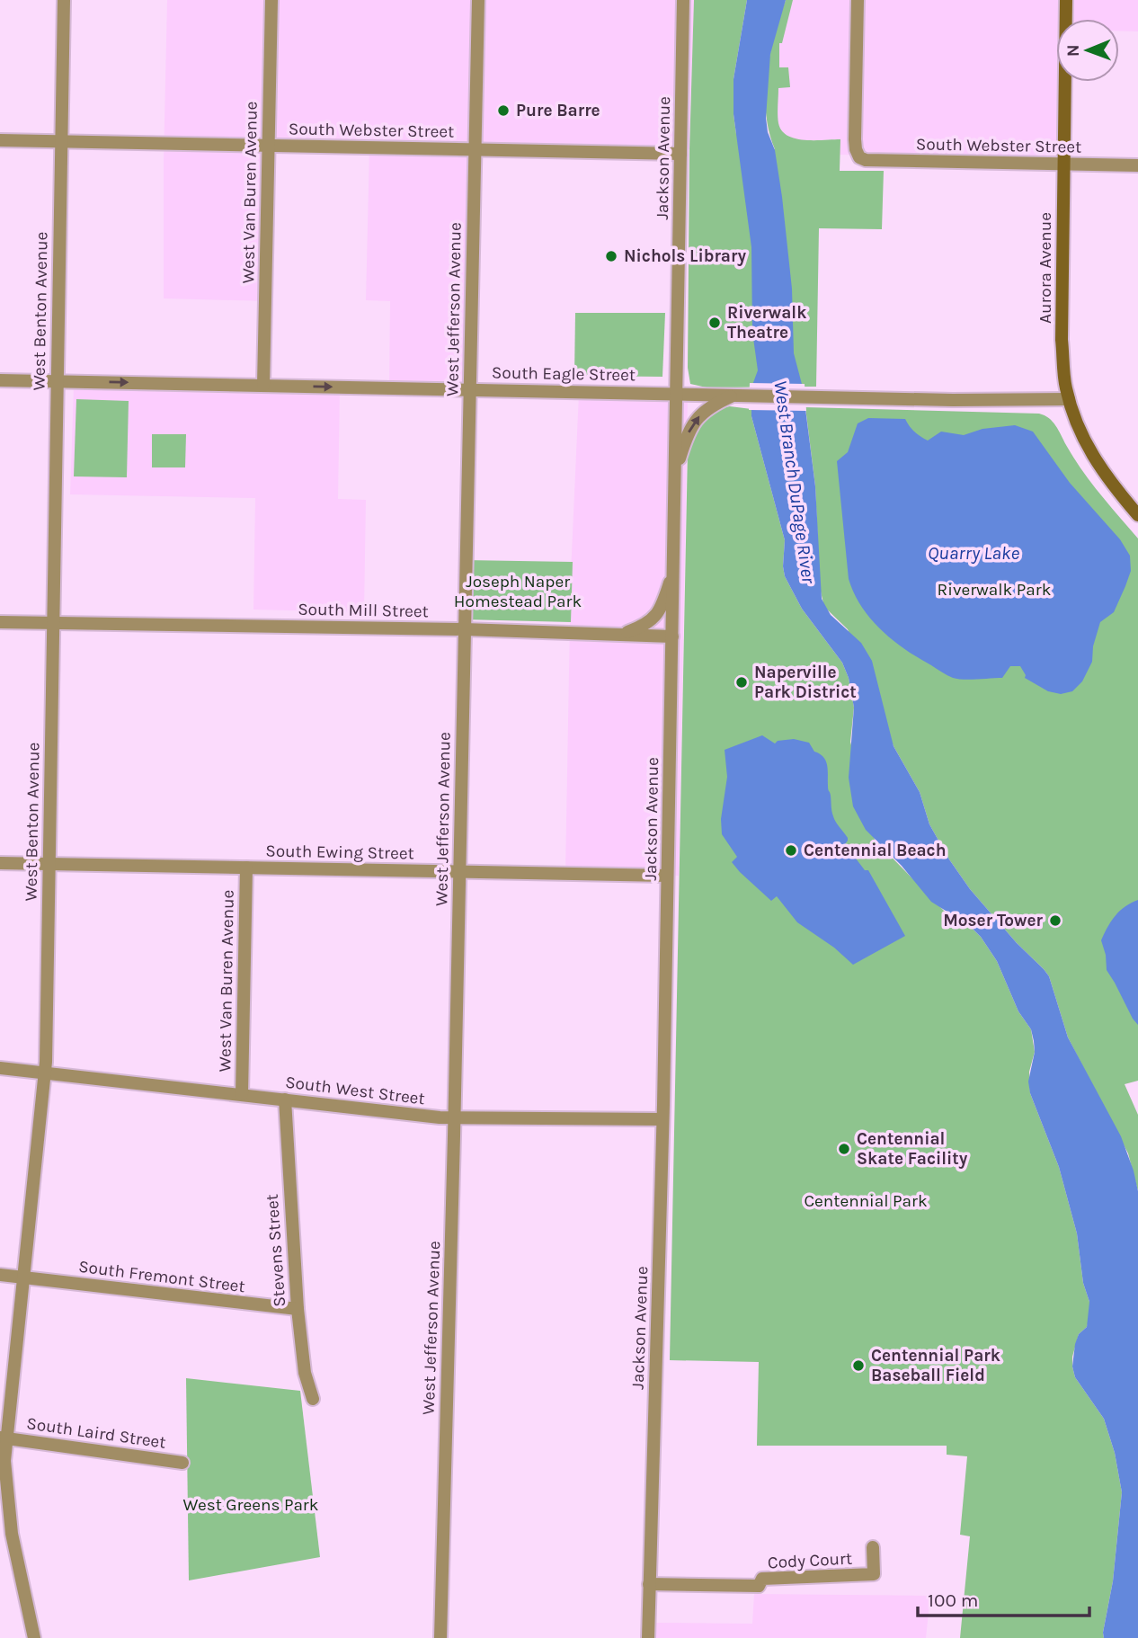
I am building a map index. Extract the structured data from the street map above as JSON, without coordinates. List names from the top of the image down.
{
  "streets": {
    "main road": ["Aurora Avenue"],
    "street": [
      "South Webster Street",
      "Jackson Avenue",
      "West Van Buren Avenue",
      "West Jefferson Avenue",
      "West Benton Avenue",
      "South Eagle Street",
      "South Mill Street",
      "South Ewing Street",
      "South West Street",
      "Stevens Street",
      "South Fremont Street",
      "South Laird Street",
      "Cody Court"
    ]
  },
  "crossings": [
    ["South Webster Street", "Jackson Avenue"],
    ["South Webster Street", "West Van Buren Avenue"],
    ["South Webster Street", "Aurora Avenue"],
    ["South Webster Street", "West Jefferson Avenue"],
    ["South Webster Street", "West Benton Avenue"],
    ["Jackson Avenue", "South Eagle Street"],
    ["Jackson Avenue", "South Mill Street"],
    ["Jackson Avenue", "South Ewing Street"],
    ["Jackson Avenue", "South West Street"],
    ["Jackson Avenue", "Cody Court"],
    ["West Van Buren Avenue", "South Eagle Street"],
    ["West Van Buren Avenue", "South Ewing Street"],
    ["West Van Buren Avenue", "South West Street"],
    ["Aurora Avenue", "South Eagle Street"],
    ["West Jefferson Avenue", "South Eagle Street"],
    ["West Jefferson Avenue", "South Mill Street"],
    ["West Jefferson Avenue", "South Ewing Street"],
    ["West Jefferson Avenue", "South West Street"],
    ["West Benton Avenue", "South Eagle Street"],
    ["West Benton Avenue", "South Mill Street"],
    ["West Benton Avenue", "South Ewing Street"],
    ["West Benton Avenue", "South West Street"],
    ["West Benton Avenue", "South Fremont Street"],
    ["West Benton Avenue", "South Laird Street"],
    ["South West Street", "Stevens Street"],
    ["Stevens Street", "South Fremont Street"]
  ],
  "one_way": ["South Eagle Street"],
  "water": ["West Branch DuPage River", "Quarry Lake"],
  "parks": [
    "Joseph Naper Homestead Park",
    "Riverwalk Park",
    "Centennial Park",
    "West Greens Park"
  ],
  "places": [
    "Pure Barre",
    "Nichols Library",
    "Riverwalk Theatre",
    "Naperville Park District",
    "Centennial Beach",
    "Moser Tower",
    "Centennial Skate Facility",
    "Centennial Park Baseball Field"
  ],
  "scale_bar": "100 m",
  "north": "left"
}
